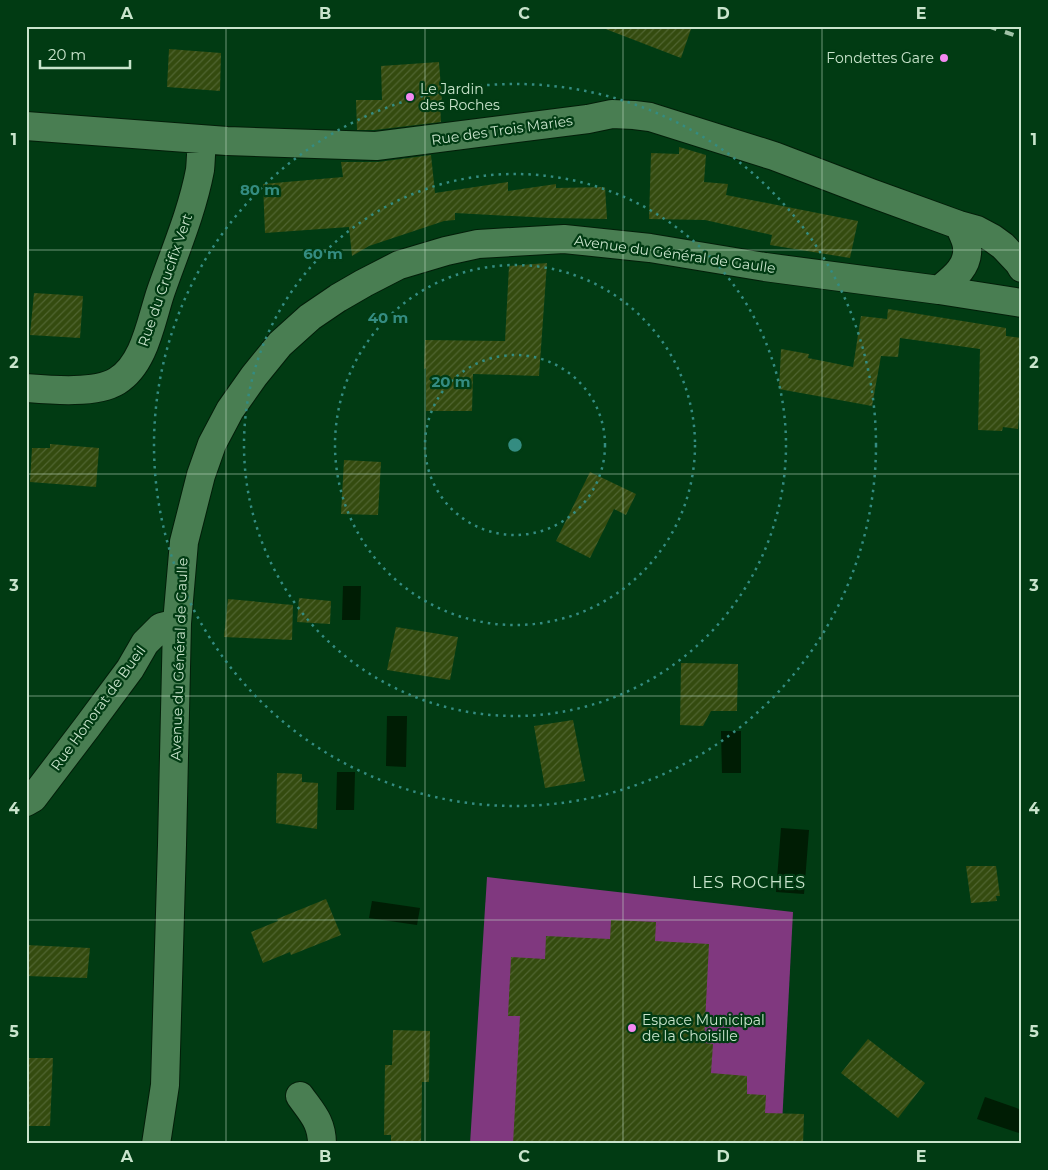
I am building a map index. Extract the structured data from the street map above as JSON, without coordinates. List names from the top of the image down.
{
  "streets": {
    "street": [
      "Rue des Trois Maries",
      "Avenue du Général de Gaulle",
      "Rue du Crucifix Vert",
      "Rue Honorat de Bueil"
    ]
  },
  "crossings": [
    ["Rue des Trois Maries", "Rue du Crucifix Vert"],
    ["Avenue du Général de Gaulle", "Rue Honorat de Bueil"]
  ],
  "districts": ["LES ROCHES"],
  "places": ["Fondettes Gare", "Le Jardin des Roches", "Espace Municipal de la Choisille"],
  "scale_bar": "20 m",
  "grid": {
    "columns": [
      "A",
      "B",
      "C",
      "D",
      "E"
    ],
    "rows": [
      "1",
      "2",
      "3",
      "4",
      "5"
    ]
  },
  "rings": [
    "80 m",
    "60 m",
    "40 m",
    "20 m"
  ]
}
